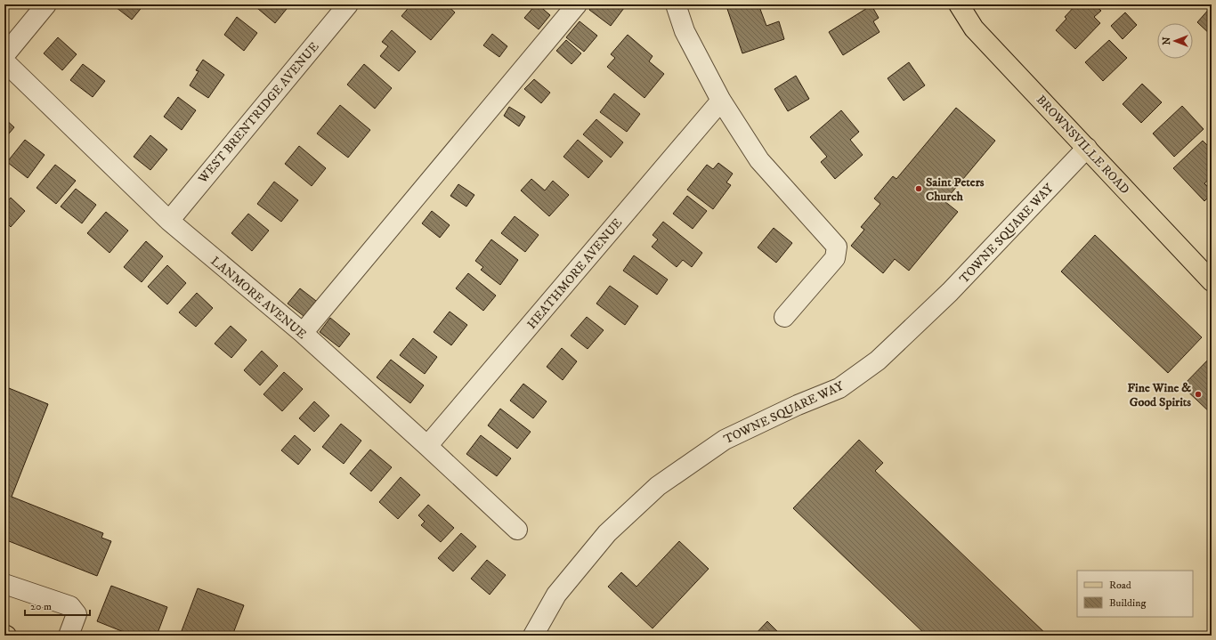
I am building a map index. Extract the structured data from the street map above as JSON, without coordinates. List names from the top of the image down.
{
  "streets": {
    "main road": ["BROWNSVILLE ROAD"],
    "street": [
      "WEST BRENTRIDGE AVENUE",
      "TOWNE SQUARE WAY",
      "HEATHMORE AVENUE",
      "LANMORE AVENUE"
    ]
  },
  "crossings": [
    ["WEST BRENTRIDGE AVENUE", "LANMORE AVENUE"],
    ["BROWNSVILLE ROAD", "TOWNE SQUARE WAY"],
    ["HEATHMORE AVENUE", "LANMORE AVENUE"]
  ],
  "places": ["Saint Peters Church", "Fine Wine & Good Spirits"],
  "legend": ["Road", "Building"],
  "scale_bar": "20 m",
  "north": "left"
}
